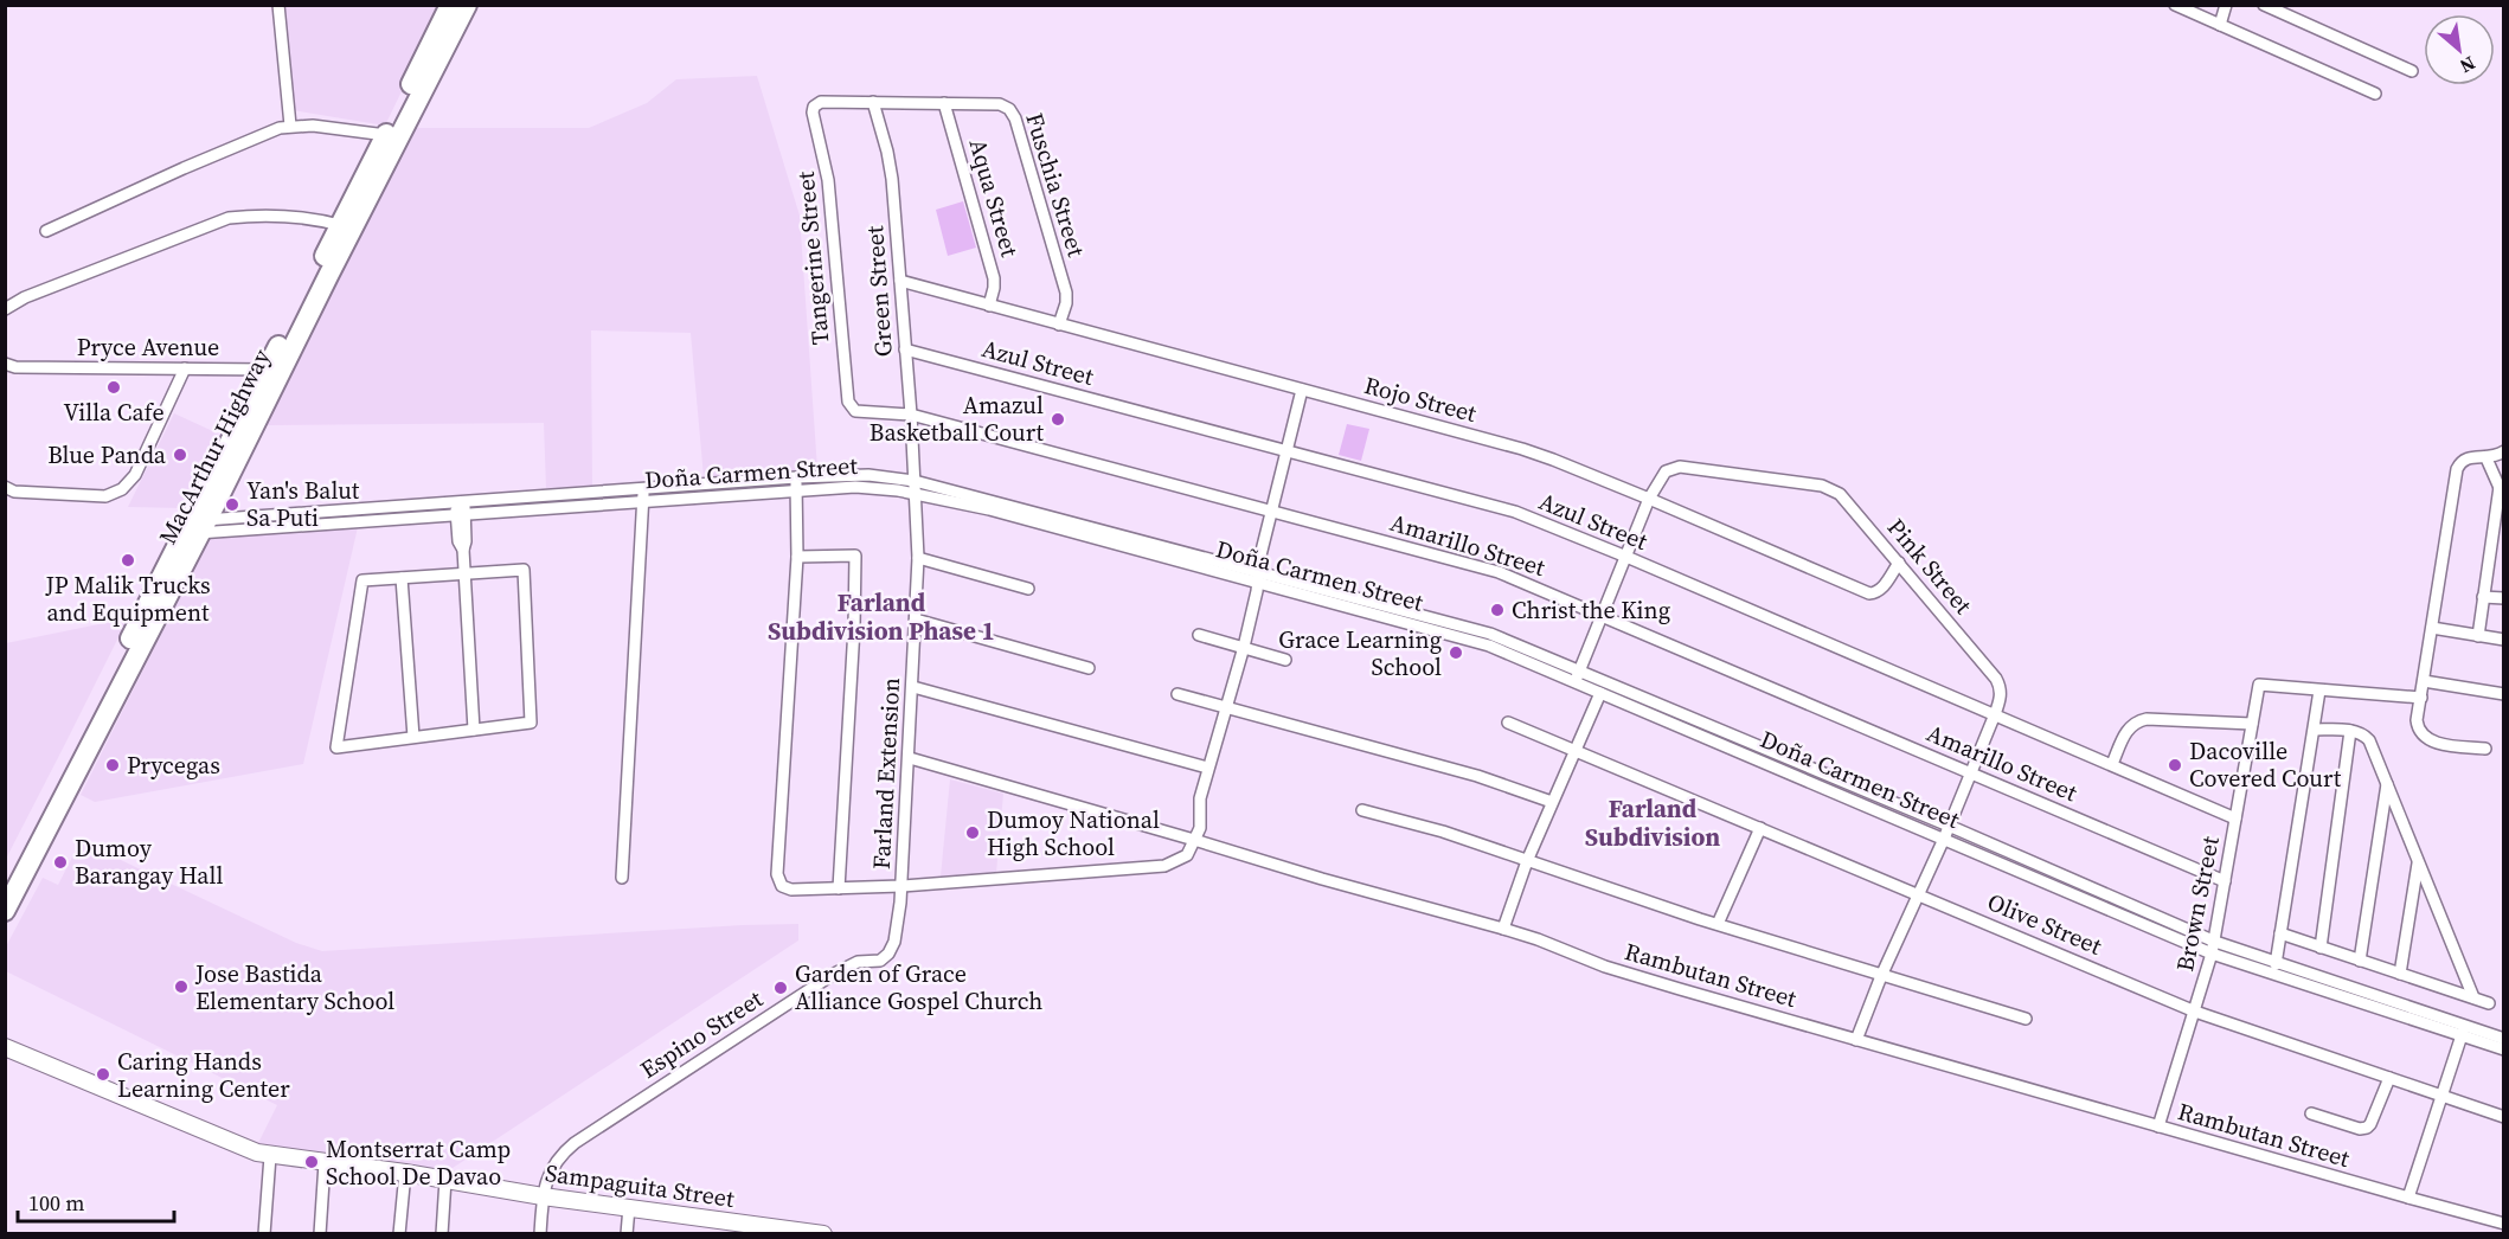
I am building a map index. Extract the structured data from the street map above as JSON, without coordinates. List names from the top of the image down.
{
  "streets": {
    "highway": ["MacArthur Highway"],
    "street": [
      "Fuschia Street",
      "Aqua Street",
      "Tangerine Street",
      "Green Street",
      "Pryce Avenue",
      "Azul Street",
      "Rojo Street",
      "Doña Carmen Street",
      "Amarillo Street",
      "Pink Street",
      "Farland Extension",
      "Brown Street",
      "Olive Street",
      "Rambutan Street",
      "Espino Street",
      "Sampaguita Street"
    ]
  },
  "crossings": [
    ["Fuschia Street", "Aqua Street"],
    ["Fuschia Street", "Tangerine Street"],
    ["Fuschia Street", "Green Street"],
    ["Fuschia Street", "Rojo Street"],
    ["Aqua Street", "Rojo Street"],
    ["Tangerine Street", "Green Street"],
    ["Tangerine Street", "Amarillo Street"],
    ["Green Street", "Azul Street"],
    ["Green Street", "Rojo Street"],
    ["Green Street", "Doña Carmen Street"],
    ["Green Street", "Amarillo Street"],
    ["Green Street", "Farland Extension"],
    ["Pryce Avenue", "MacArthur Highway"],
    ["Azul Street", "Pink Street"],
    ["Azul Street", "Brown Street"],
    ["Rojo Street", "Pink Street"],
    ["MacArthur Highway", "Doña Carmen Street"],
    ["Doña Carmen Street", "Pink Street"],
    ["Doña Carmen Street", "Farland Extension"],
    ["Doña Carmen Street", "Brown Street"],
    ["Amarillo Street", "Pink Street"],
    ["Amarillo Street", "Brown Street"],
    ["Pink Street", "Olive Street"],
    ["Pink Street", "Rambutan Street"],
    ["Farland Extension", "Rambutan Street"],
    ["Farland Extension", "Espino Street"],
    ["Brown Street", "Olive Street"],
    ["Brown Street", "Rambutan Street"],
    ["Espino Street", "Sampaguita Street"]
  ],
  "districts": ["Farland Subdivision Phase 1", "Farland Subdivision"],
  "places": [
    "Villa Cafe",
    "Amazul Basketball Court",
    "Blue Panda",
    "Yan's Balut Sa Puti",
    "JP Malik Trucks and Equipment",
    "Christ the King",
    "Grace Learning School",
    "Prycegas",
    "Dacoville Covered Court",
    "Dumoy National High School",
    "Dumoy Barangay Hall",
    "Jose Bastida Elementary School",
    "Garden of Grace Alliance Gospel Church",
    "Caring Hands Learning Center",
    "Montserrat Camp School De Davao"
  ],
  "scale_bar": "100 m",
  "north": "bottom right"
}
